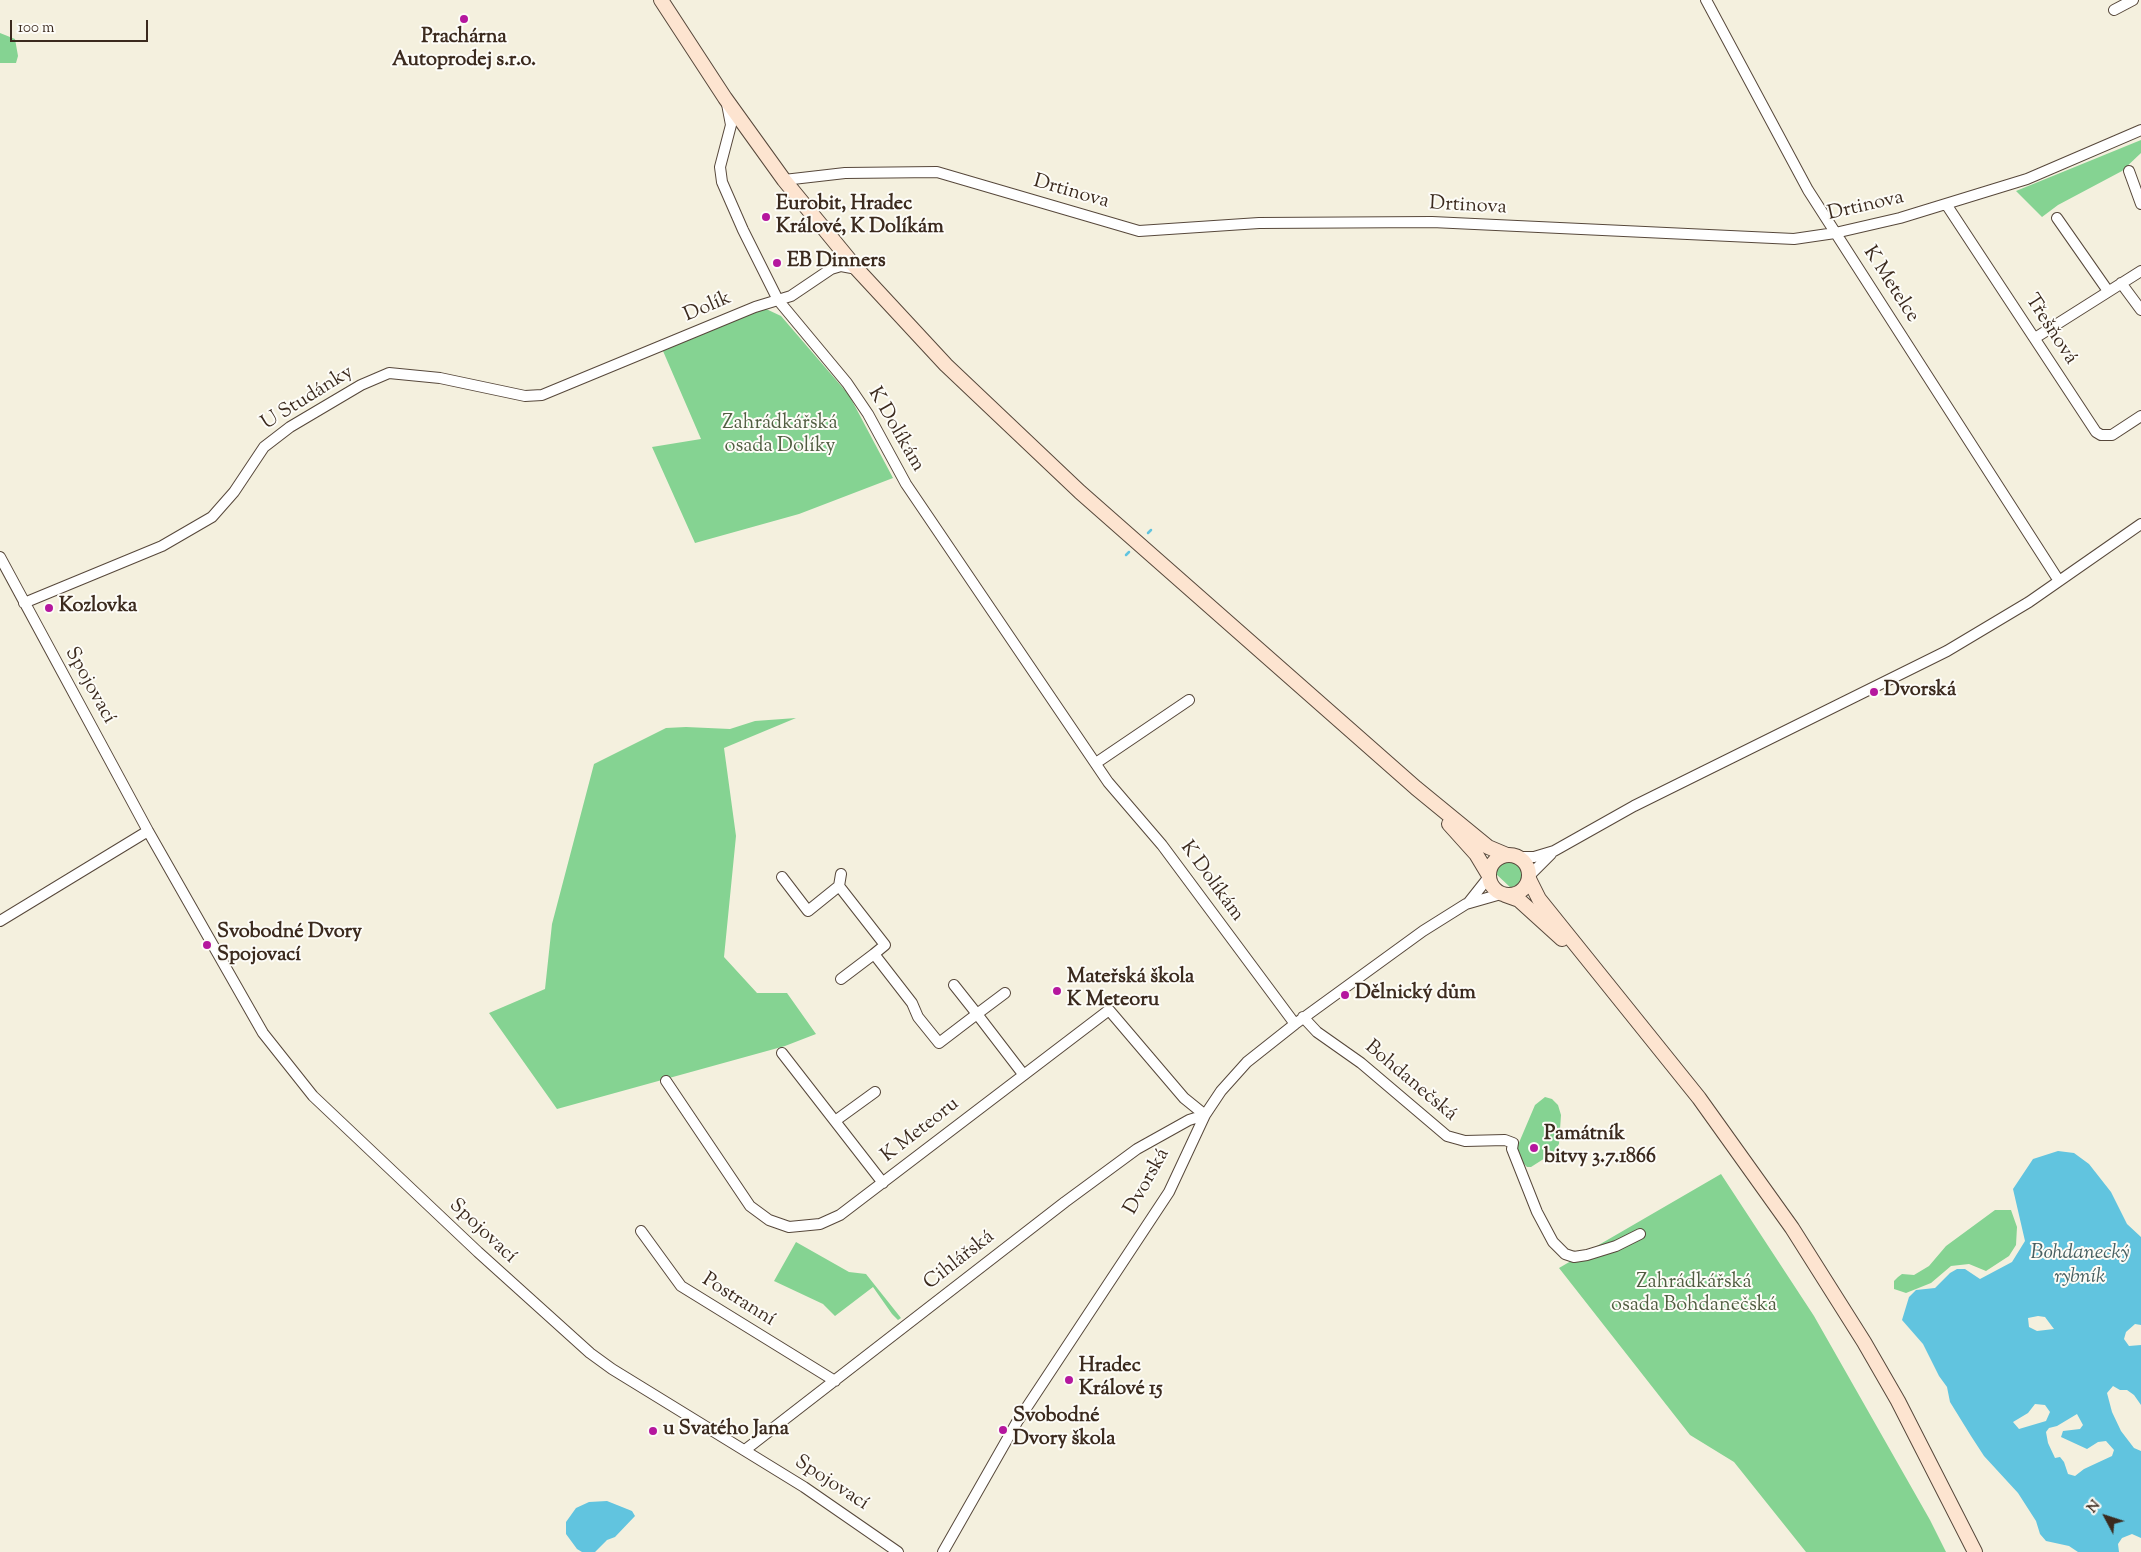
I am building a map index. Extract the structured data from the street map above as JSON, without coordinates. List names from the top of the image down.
{
  "streets": {
    "main road": ["Dvorská"],
    "street": [
      "Drtinova",
      "K Metelce",
      "Dolík",
      "Třešňová",
      "U Studánky",
      "K Dolíkám",
      "Spojovací",
      "Bohdanečská",
      "K Meteoru",
      "Cihlářská",
      "Postranní"
    ]
  },
  "crossings": [
    ["Drtinova", "K Metelce"],
    ["Drtinova", "Třešňová"],
    ["K Metelce", "Dvorská"],
    ["Dolík", "U Studánky"],
    ["Dolík", "K Dolíkám"],
    ["U Studánky", "Spojovací"],
    ["K Dolíkám", "Dvorská"],
    ["Spojovací", "Cihlářská"],
    ["Bohdanečská", "Dvorská"],
    ["K Meteoru", "Dvorská"],
    ["K Meteoru", "Cihlářská"],
    ["Dvorská", "Cihlářská"],
    ["Cihlářská", "Postranní"]
  ],
  "water": ["Bohdanecký rybník"],
  "parks": ["Zahrádkářská osada Dolíky", "Zahrádkářská osada Bohdanečská"],
  "places": [
    "Prachárna Autoprodej s.r.o.",
    "Eurobit, Hradec Králové, K Dolíkám",
    "EB Dinners",
    "Kozlovka",
    "Dvorská",
    "Svobodné Dvory Spojovací",
    "Mateřská škola K Meteoru",
    "Dělnický dům",
    "Památník bitvy 3.7.1866",
    "Hradec Králové 15",
    "Svobodné Dvory škola",
    "u Svatého Jana"
  ],
  "scale_bar": "100 m",
  "north": "top left"
}
